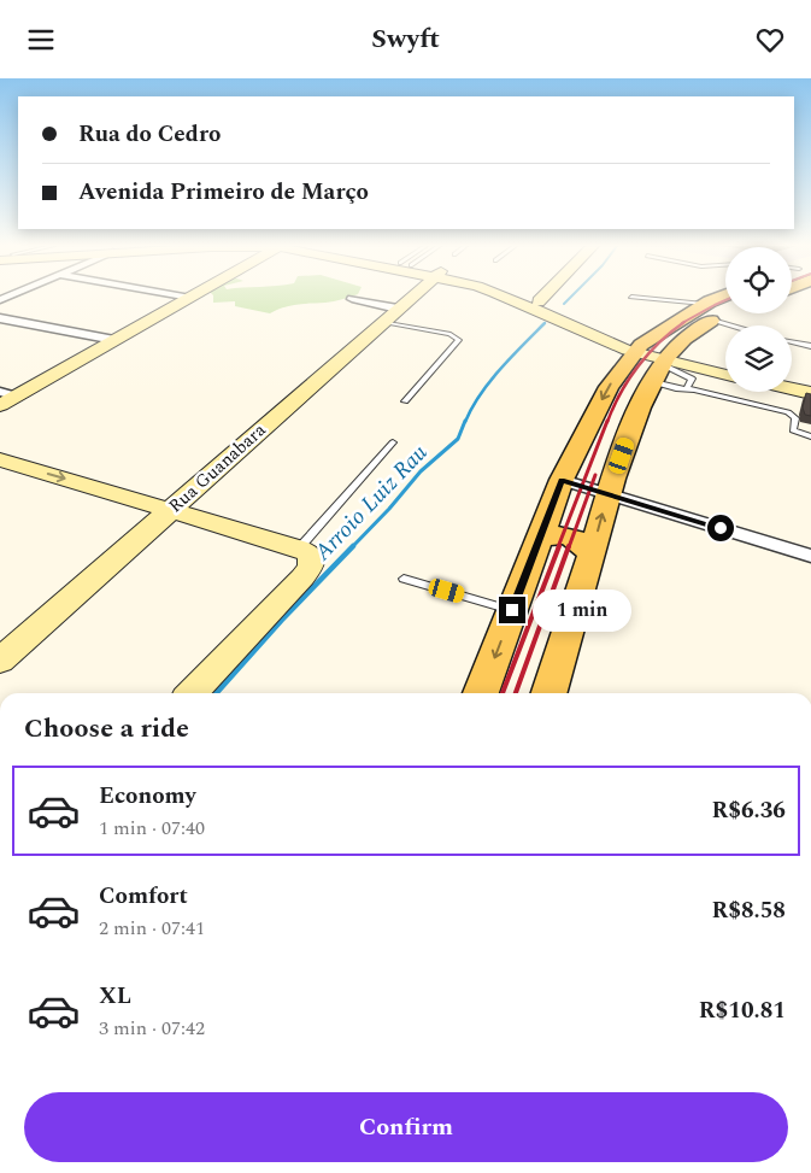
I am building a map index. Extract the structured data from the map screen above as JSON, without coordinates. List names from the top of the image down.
{
  "streets": {
    "main road": ["Rua Guanabara"]
  },
  "water": ["Arroio Luiz Rau"],
  "page": {
    "header": "Swyft",
    "banner": ["Rua do Cedro", "Avenida Primeiro de Março"],
    "bubble": "1 min",
    "heading": "Choose a ride",
    "list": [
      {
        "name": "Economy",
        "note": "1 min · 07:40",
        "value": "R$6.36"
      },
      {
        "name": "Comfort",
        "note": "2 min · 07:41",
        "value": "R$8.58"
      },
      {
        "name": "XL",
        "note": "3 min · 07:42",
        "value": "R$10.81"
      }
    ],
    "buttons": "Confirm"
  }
}
